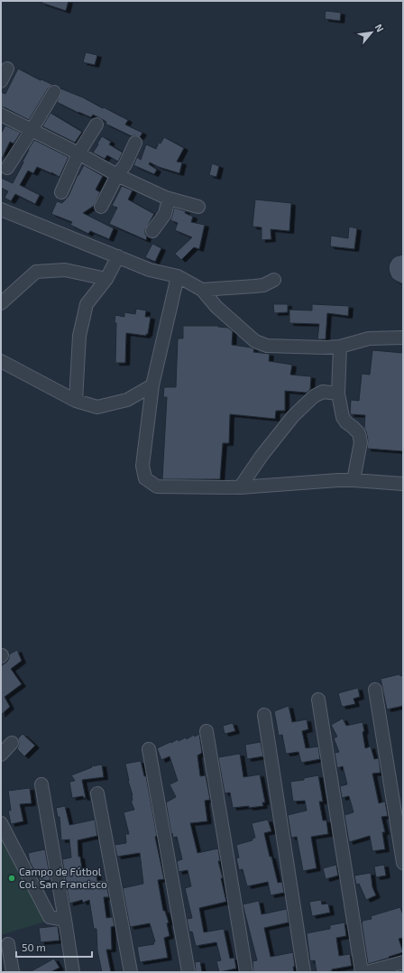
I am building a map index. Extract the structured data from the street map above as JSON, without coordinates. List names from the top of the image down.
{
  "places": ["Campo de Fútbol Col. San Francisco"],
  "scale_bar": "50 m",
  "north": "top right"
}
